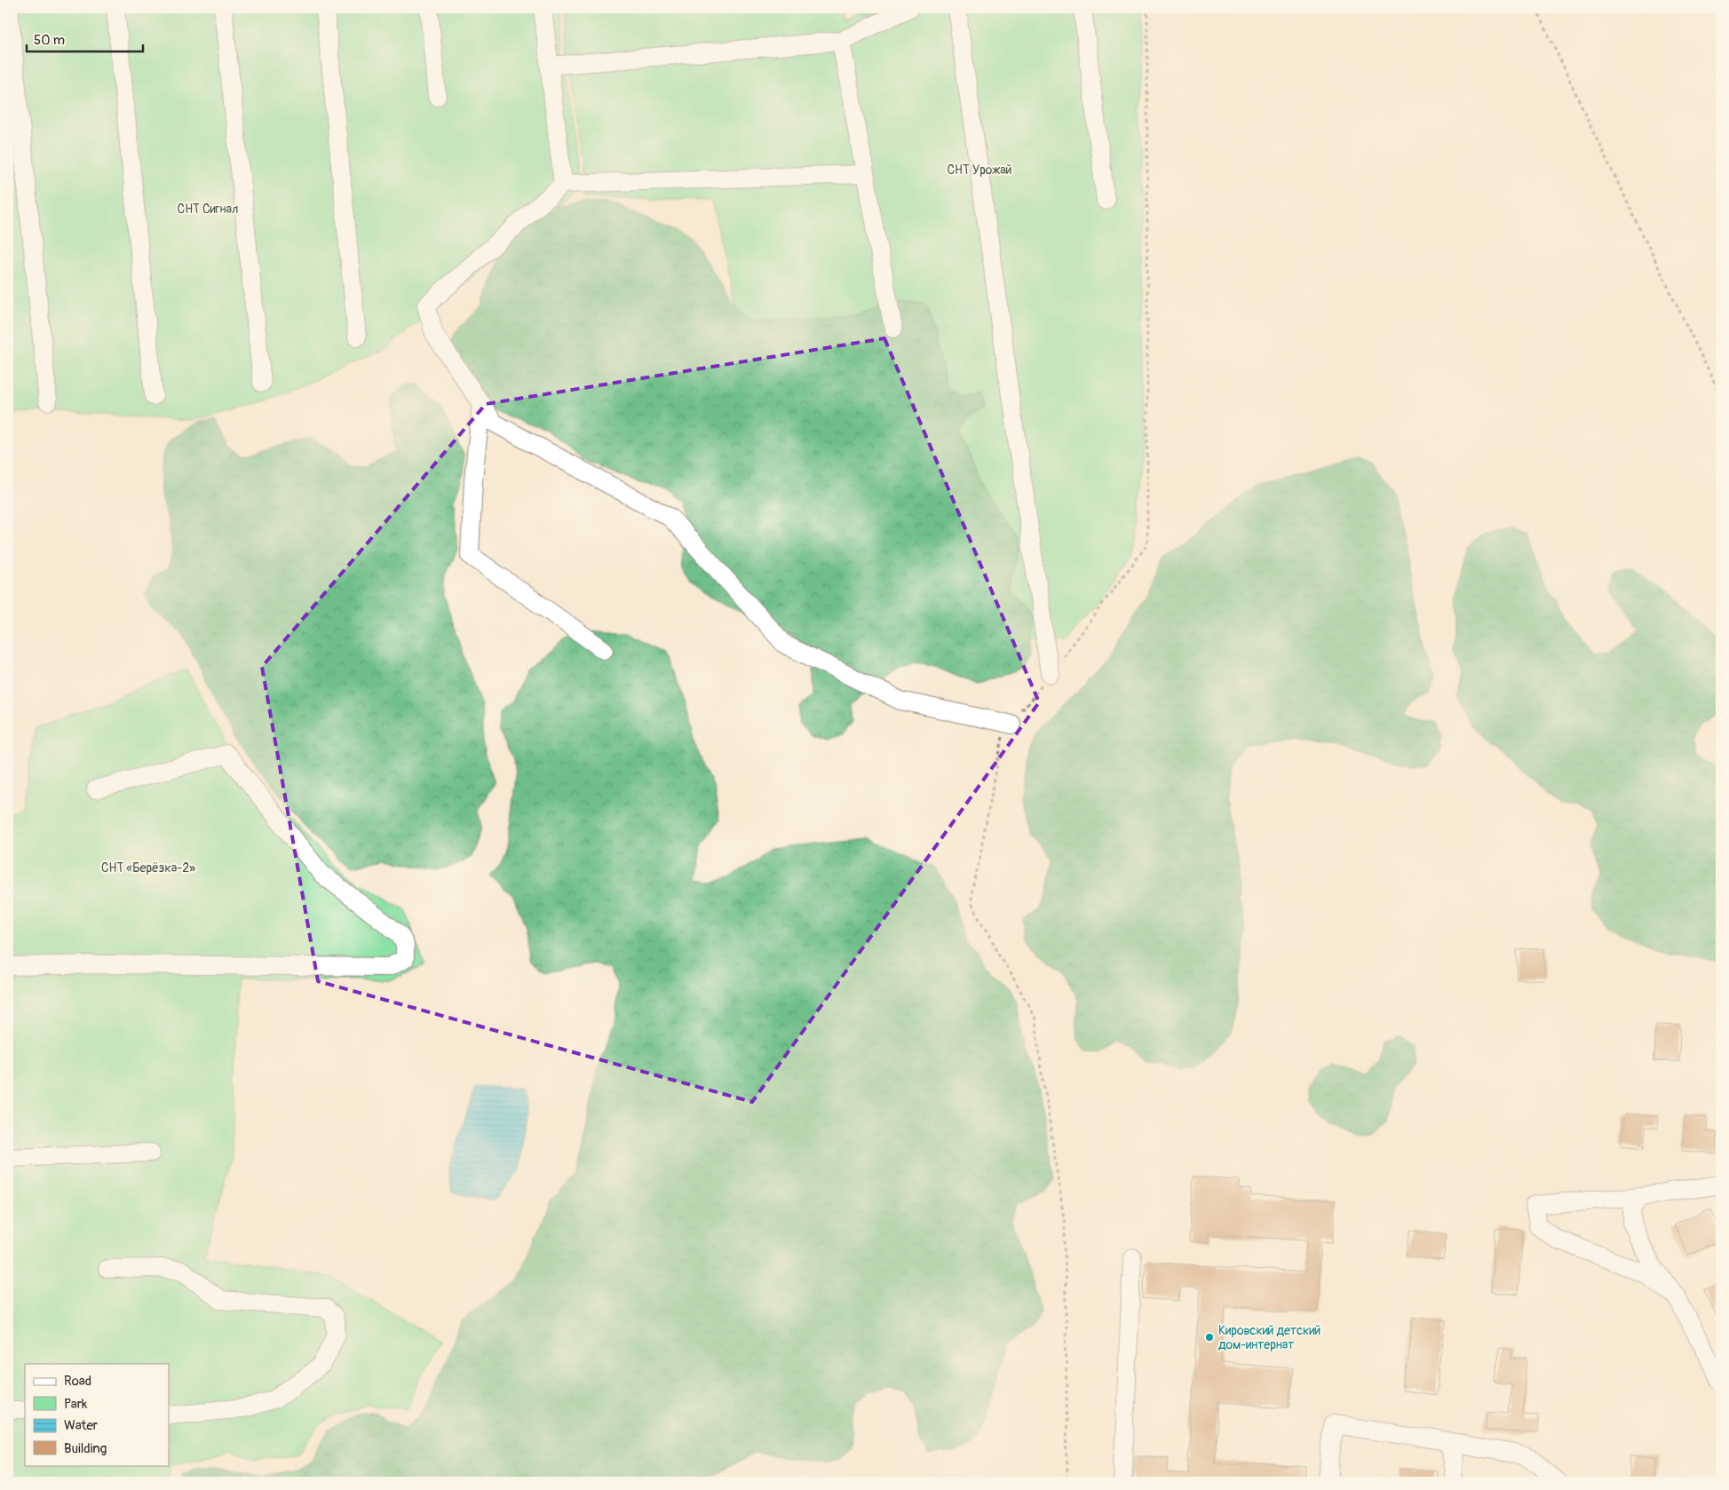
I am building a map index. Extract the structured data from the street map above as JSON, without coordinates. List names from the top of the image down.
{
  "parks": ["СНТ Урожай", "СНТ Сигнал", "СНТ «Берёзка-2»"],
  "places": ["Кировский детский дом-интернат"],
  "legend": [
    "Road",
    "Park",
    "Water",
    "Building"
  ],
  "scale_bar": "50 m"
}
